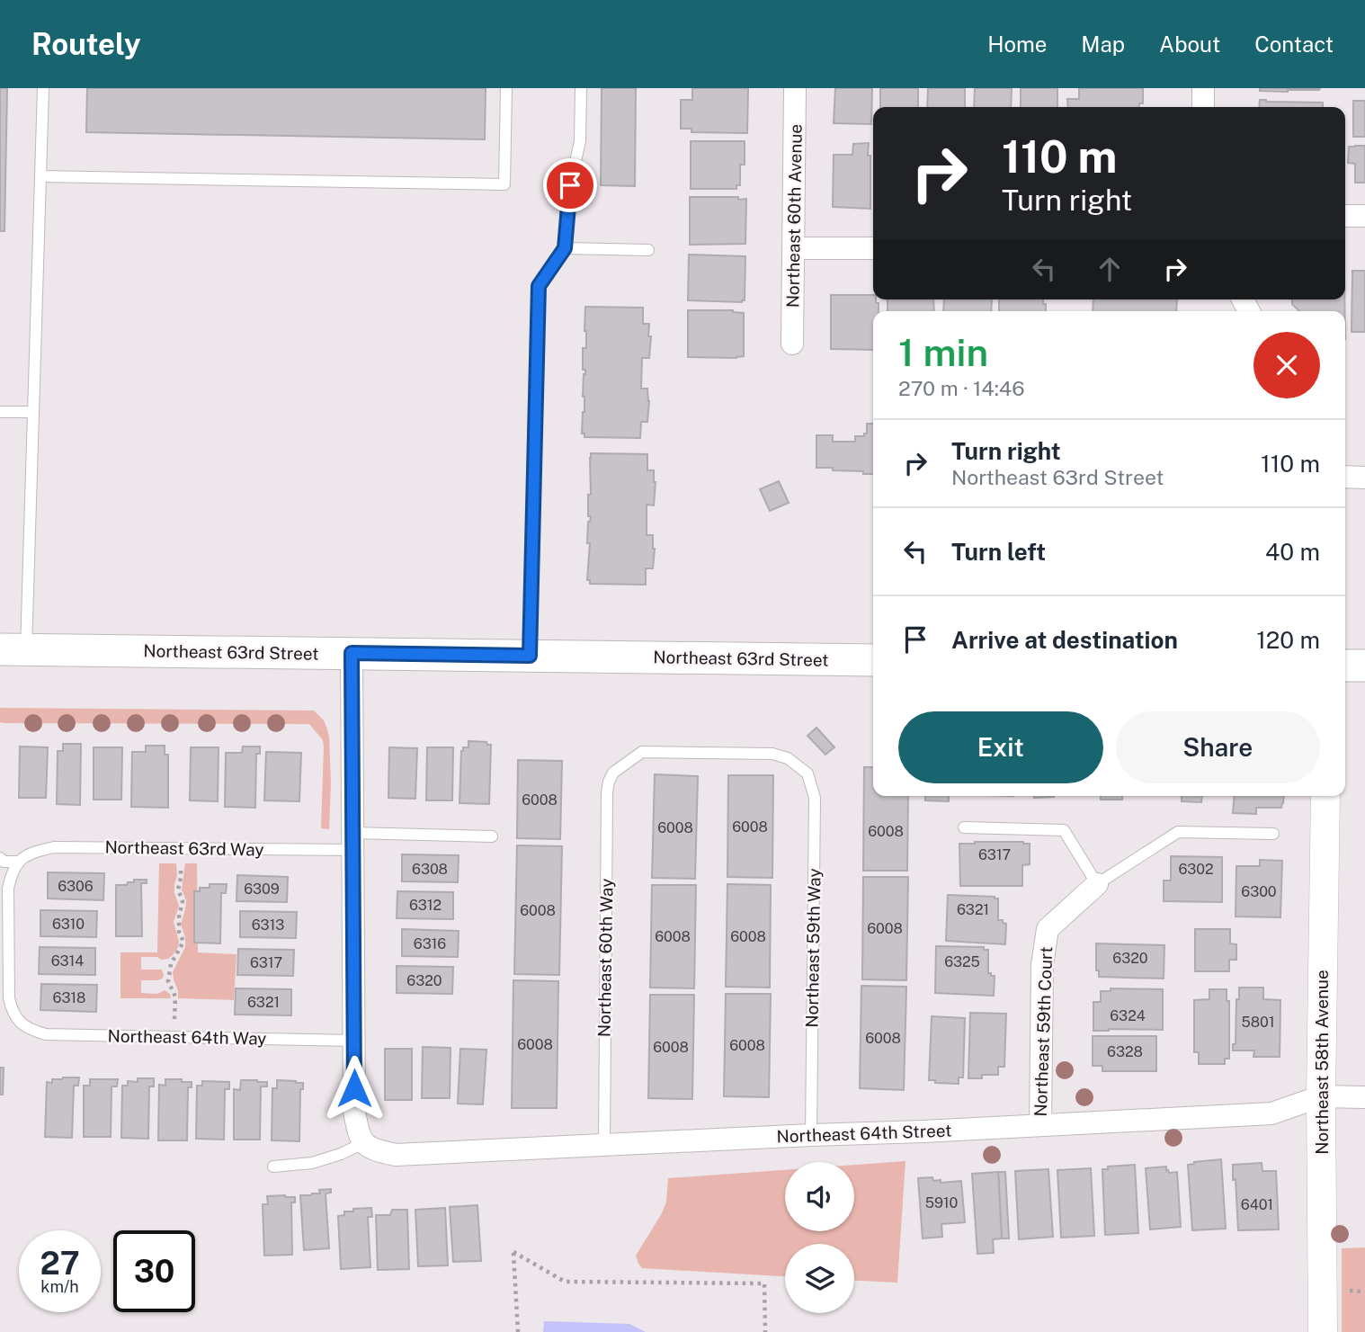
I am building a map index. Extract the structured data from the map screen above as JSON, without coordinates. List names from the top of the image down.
{
  "streets": {
    "main road": ["Northeast 63rd Street"],
    "street": [
      "Northeast 60th Avenue",
      "Northeast 59th Court",
      "Northeast 58th Avenue",
      "Northeast 64th Street"
    ],
    "lane": [
      "Northeast 63rd Way",
      "Northeast 59th Way",
      "Northeast 60th Way",
      "Northeast 64th Way"
    ]
  },
  "crossings": [
    ["Northeast 63rd Way", "Northeast 64th Way"],
    ["Northeast 59th Way", "Northeast 60th Way"],
    ["Northeast 59th Way", "Northeast 64th Street"],
    ["Northeast 60th Way", "Northeast 64th Street"],
    ["Northeast 59th Court", "Northeast 64th Street"],
    ["Northeast 58th Avenue", "Northeast 64th Street"]
  ],
  "house_numbers": [
    "6008",
    "6008",
    "6008",
    "6008",
    "6317",
    "6308",
    "6302",
    "6306",
    "6309",
    "6300",
    "6312",
    "6321",
    "6008",
    "6310",
    "6313",
    "6008",
    "6008",
    "6008",
    "6316",
    "6320",
    "6314",
    "6325",
    "6317",
    "6320",
    "6318",
    "6321",
    "6324",
    "5801",
    "6008",
    "6008",
    "6008",
    "6008",
    "6328",
    "5910",
    "6401"
  ],
  "page": {
    "header": "Routely",
    "nav": [
      "Home",
      "Map",
      "About",
      "Contact"
    ],
    "turn": ["110 m", "Turn right"],
    "heading": ["1 min", "270 m · 14:46"],
    "list": [
      {
        "name": "Turn right",
        "note": "Northeast 63rd Street",
        "value": "110 m"
      },
      {
        "name": "Turn left",
        "value": "40 m"
      },
      {
        "name": "Arrive at destination",
        "value": "120 m"
      }
    ],
    "buttons": ["Exit", "Share"],
    "speed": "27 km/h",
    "limit": "30"
  }
}
